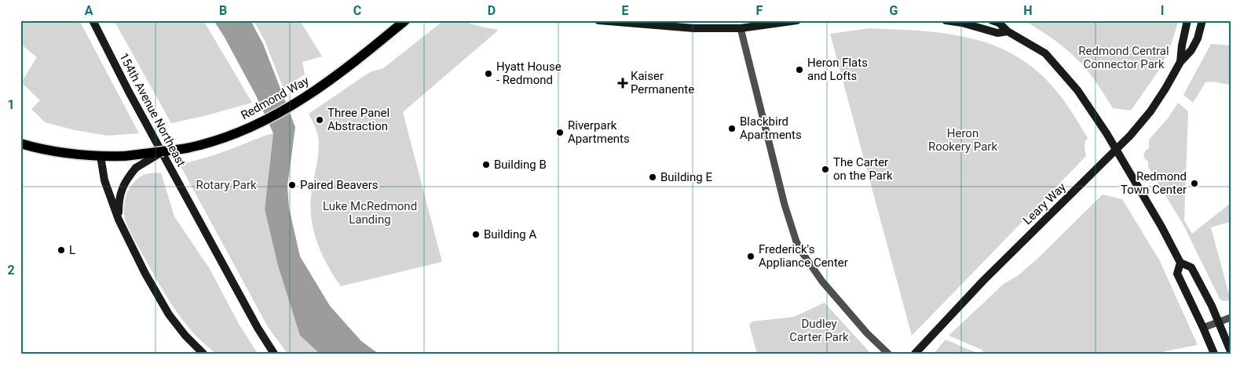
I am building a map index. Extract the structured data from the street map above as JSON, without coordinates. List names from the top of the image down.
{
  "streets": {
    "main road": ["Redmond Way", "154th Avenue Northeast", "Leary Way"]
  },
  "parks": [
    "Redmond Central Connector Park",
    "Heron Rookery Park",
    "Rotary Park",
    "Luke McRedmond Landing",
    "Dudley Carter Park"
  ],
  "places": {
    "other": [
      "Heron Flats and Lofts",
      "Hyatt House - Redmond",
      "Three Panel Abstraction",
      "Blackbird Apartments",
      "Riverpark Apartments",
      "Building B",
      "The Carter on the Park",
      "Building E",
      "Redmond Town Center",
      "Paired Beavers",
      "Building A",
      "L",
      "Frederick's Appliance Center"
    ],
    "health": ["Kaiser Permanente"]
  },
  "grid": {
    "columns": [
      "A",
      "B",
      "C",
      "D",
      "E",
      "F",
      "G",
      "H",
      "I"
    ],
    "rows": ["1", "2"]
  }
}
